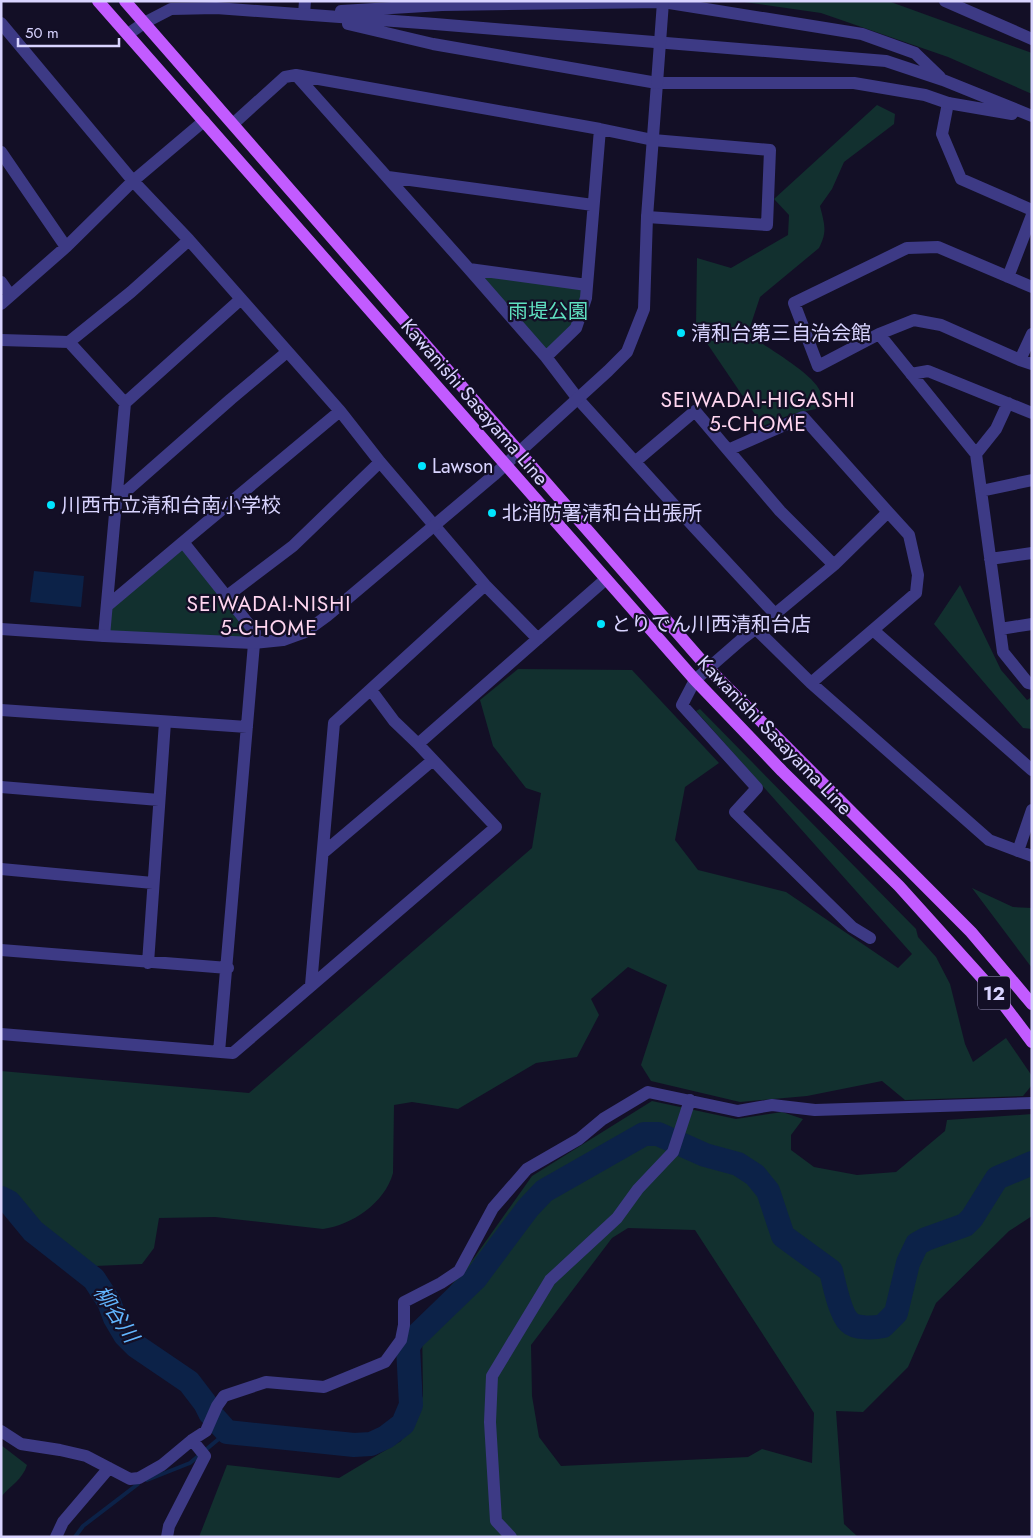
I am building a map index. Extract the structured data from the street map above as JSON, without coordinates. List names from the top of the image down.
{
  "streets": {
    "main road": ["Kawanishi Sasayama Line", "12"]
  },
  "districts": ["SEIWADAI-HIGASHI 5-CHOME", "SEIWADAI-NISHI 5-CHOME"],
  "water": ["柳谷川"],
  "parks": ["雨堤公園"],
  "places": [
    "清和台第三自治会館",
    "Lawson",
    "川西市立清和台南小学校",
    "北消防署清和台出張所",
    "とりでん川西清和台店"
  ],
  "scale_bar": "50 m"
}
